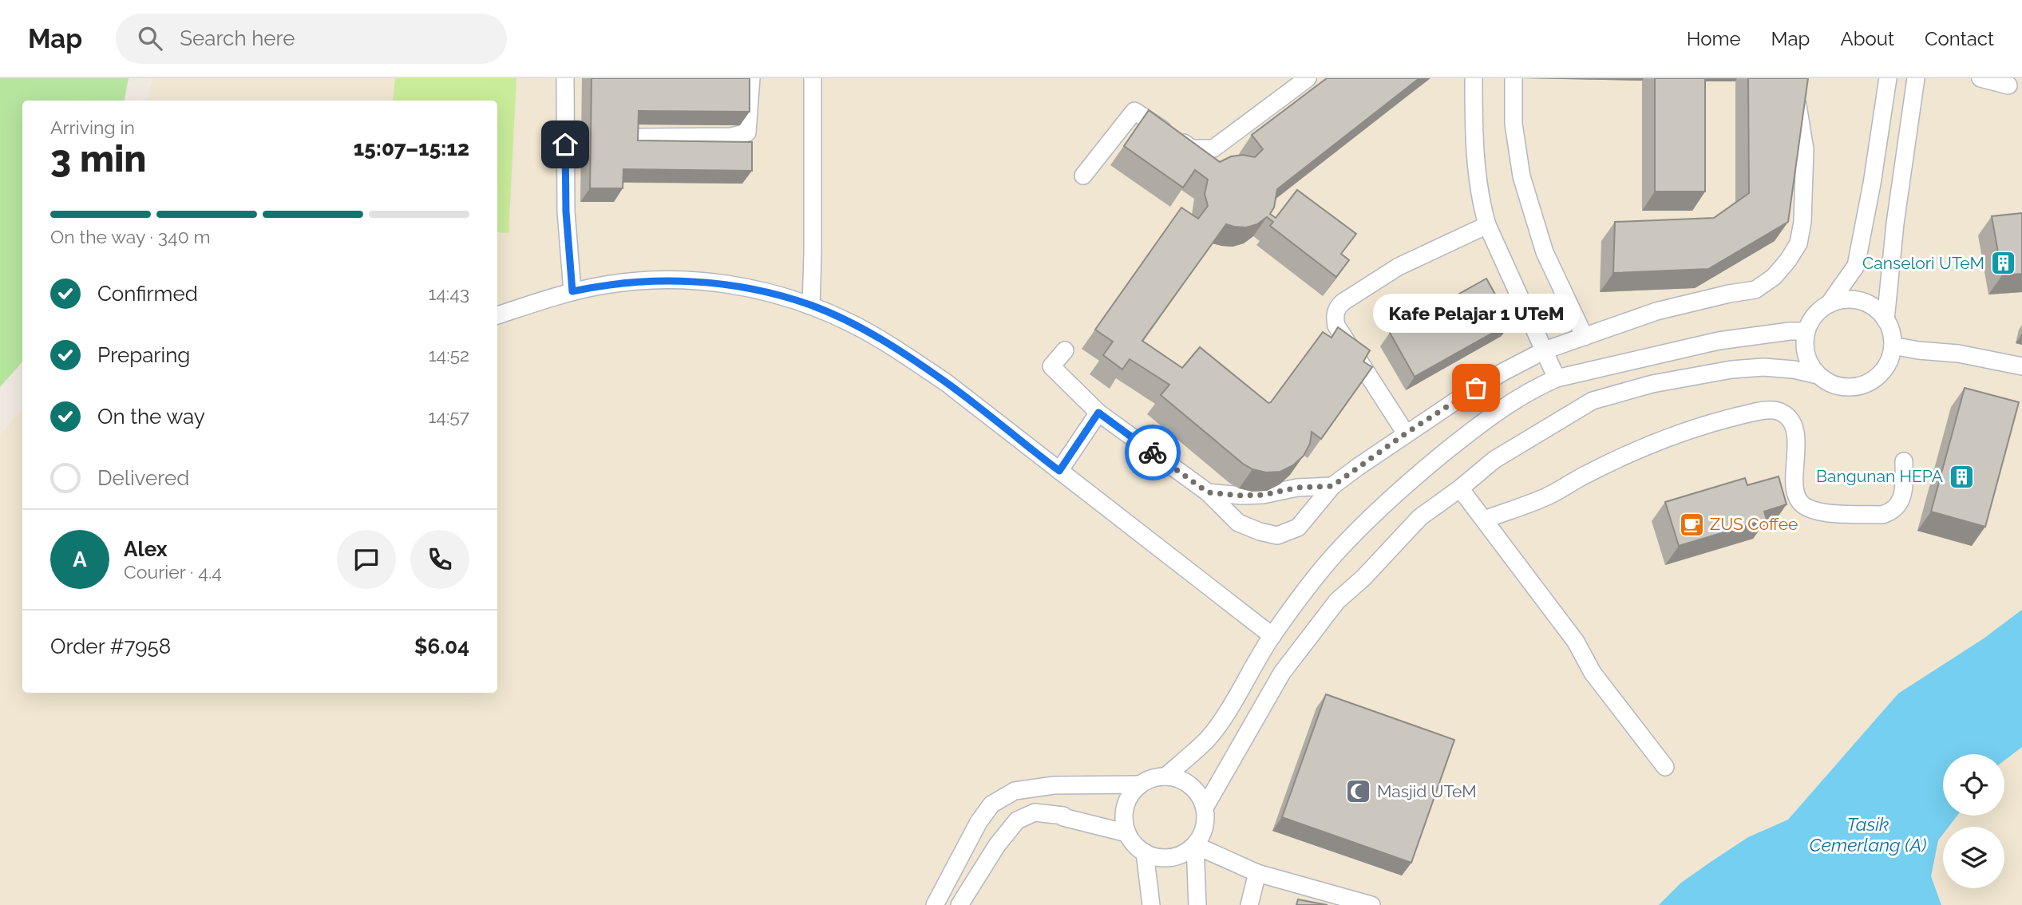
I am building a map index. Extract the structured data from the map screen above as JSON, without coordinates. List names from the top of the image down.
{
  "water": ["Tasik Cemerlang (A)"],
  "places": {
    "building": ["Canselori UTeM", "Bangunan HEPA"],
    "other": ["Kafe Pelajar 1 UTeM"],
    "cafe": ["ZUS Coffee"],
    "mosque": ["Masjid UTeM"]
  },
  "page": {
    "header": "Map",
    "search": "Search here",
    "nav": [
      "Home",
      "Map",
      "About",
      "Contact"
    ],
    "heading": ["3 min", "Arriving in", "15:07–15:12"],
    "panel": [
      "Alex",
      "Courier · 4.4",
      "Order #7958",
      "$6.04"
    ],
    "bar": "On the way · 340 m",
    "list": [
      ["Confirmed", "14:43"],
      ["Preparing", "14:52"],
      ["On the way", "14:57"],
      "Delivered"
    ],
    "bubble": "Kafe Pelajar 1 UTeM",
    "round": "A"
  }
}
